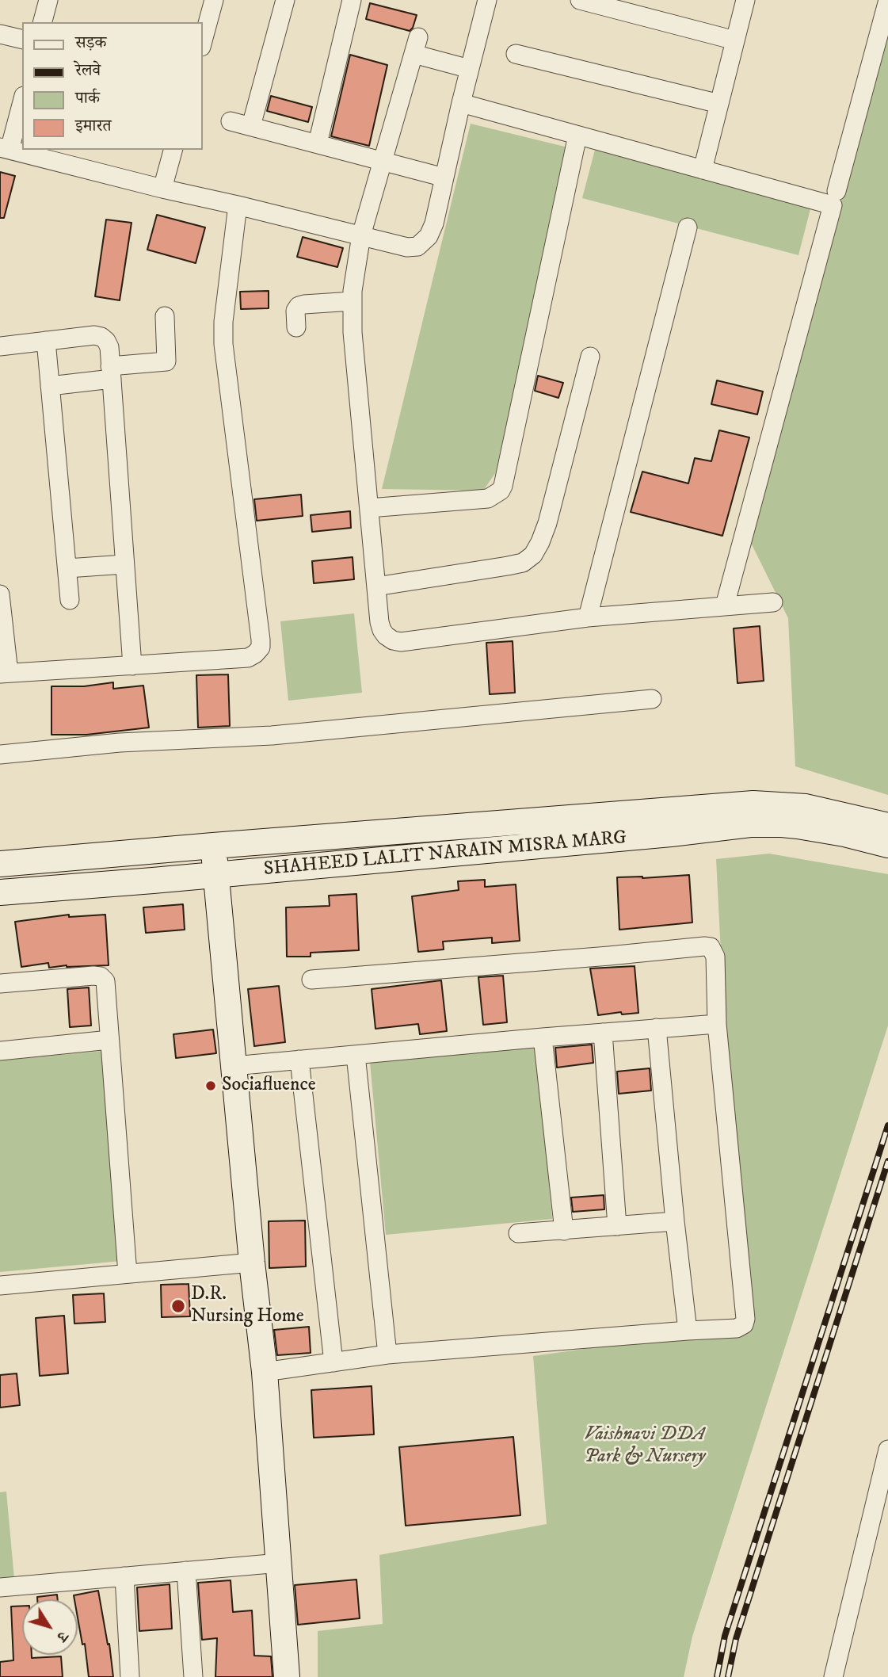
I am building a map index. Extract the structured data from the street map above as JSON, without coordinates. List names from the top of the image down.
{
  "streets": {
    "street": ["SHAHEED LALIT NARAIN MISRA MARG"]
  },
  "parks": ["Vaishnavi DDA Park & Nursery"],
  "places": ["Sociafluence", "D.R. Nursing Home"],
  "legend": [
    "सड़क",
    "रेलवे",
    "पार्क",
    "इमारत"
  ],
  "north": "bottom right"
}
